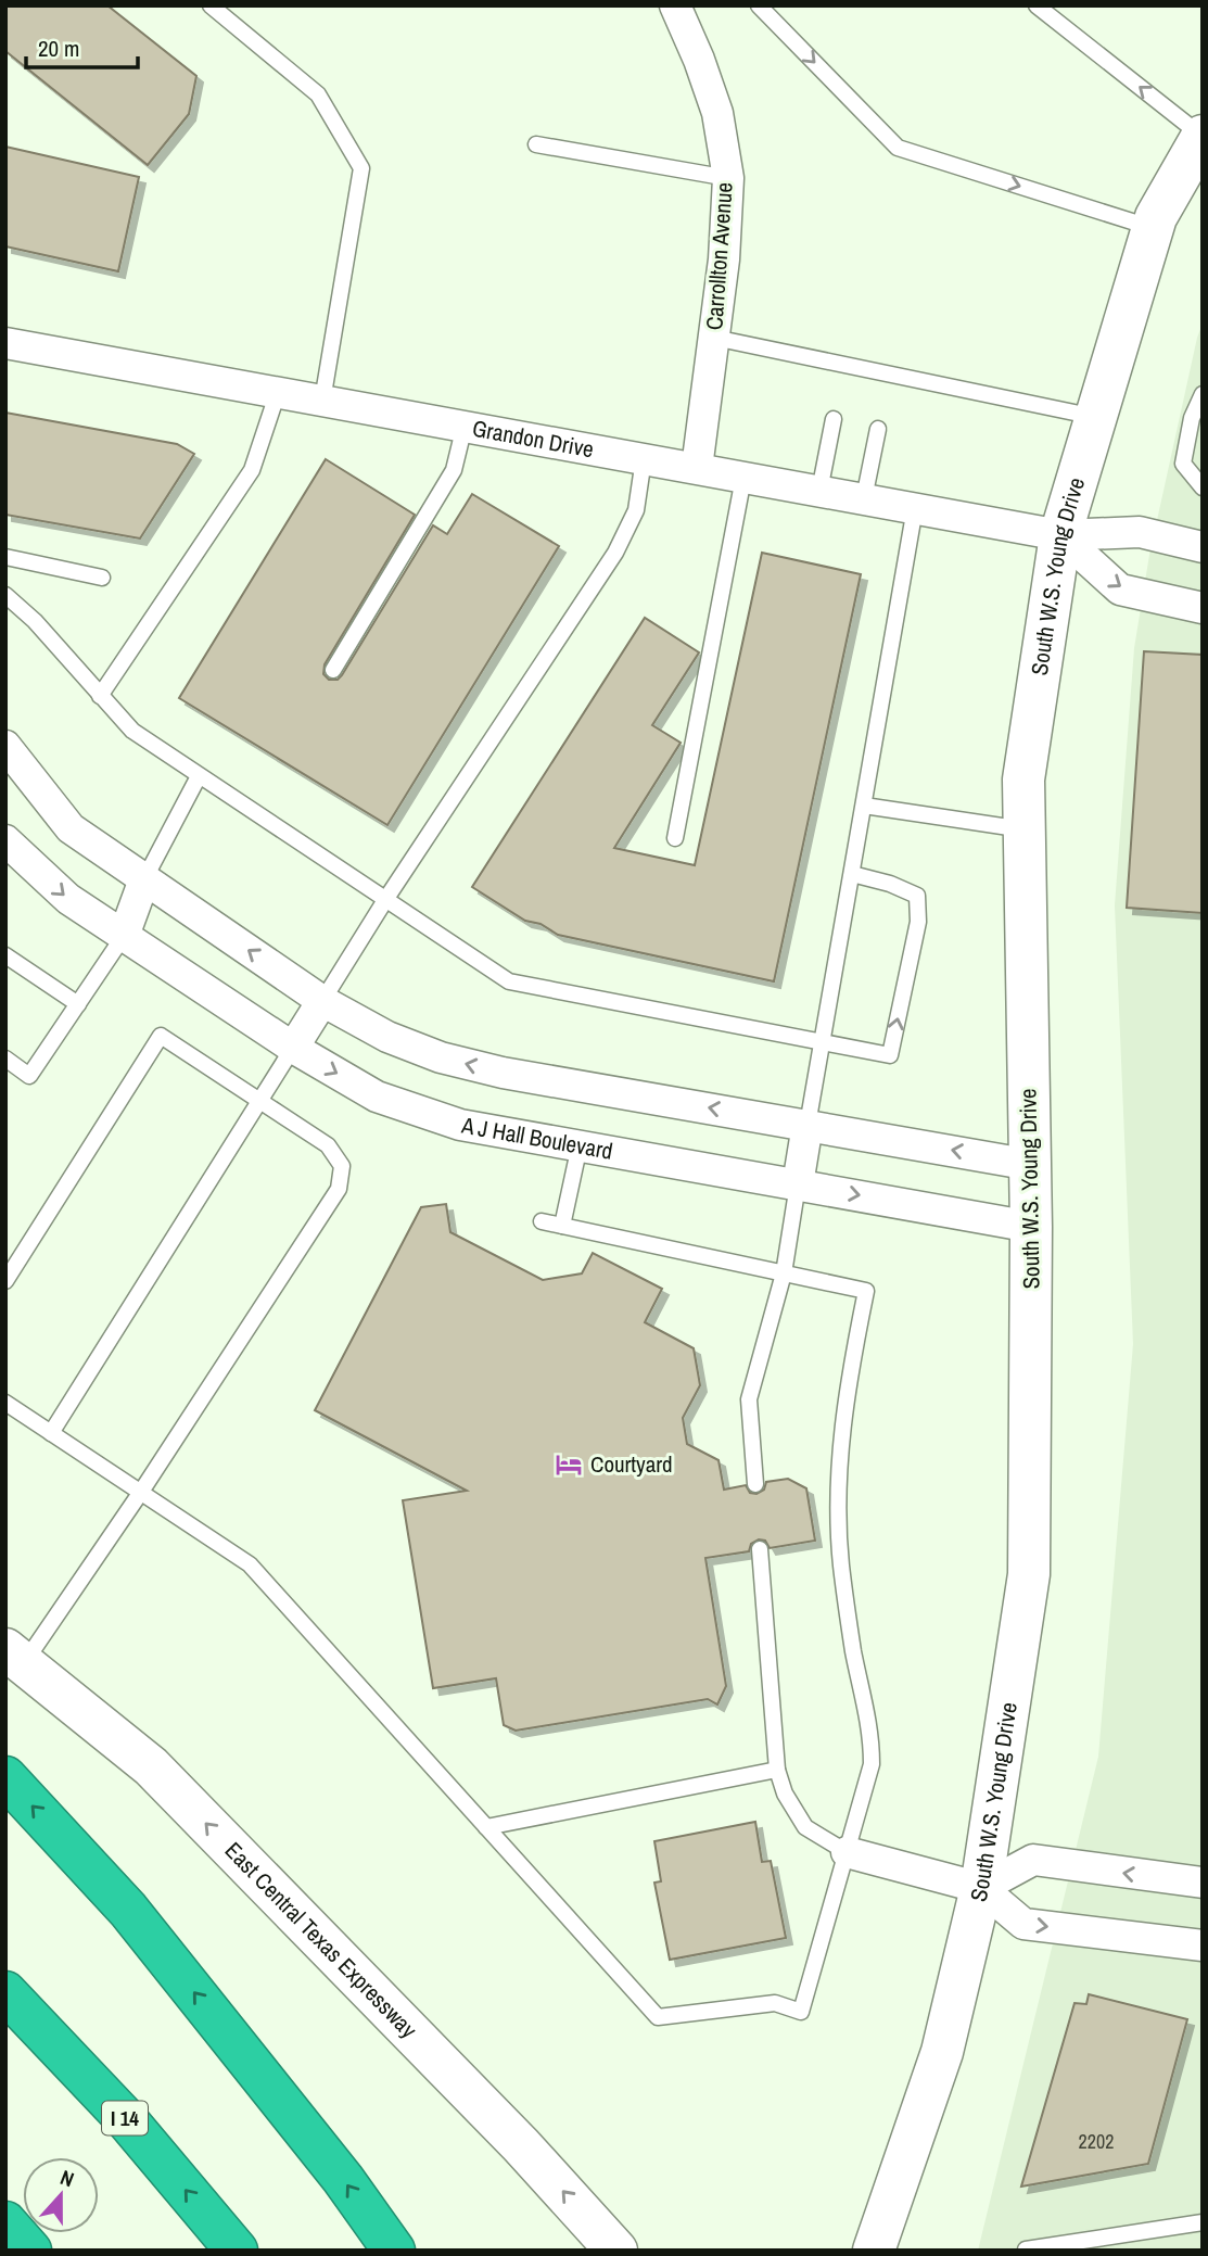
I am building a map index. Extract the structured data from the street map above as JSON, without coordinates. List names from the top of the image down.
{
  "streets": {
    "highway": ["I 14"],
    "main road": ["South W.S. Young Drive", "East Central Texas Expressway"],
    "street": ["Carrollton Avenue", "Grandon Drive", "A J Hall Boulevard"]
  },
  "crossings": [
    ["Carrollton Avenue", "Grandon Drive"],
    ["Grandon Drive", "South W.S. Young Drive"],
    ["South W.S. Young Drive", "A J Hall Boulevard"]
  ],
  "one_way": ["East Central Texas Expressway"],
  "places": {
    "hotel": ["Courtyard"]
  },
  "house_numbers": ["2202"],
  "scale_bar": "20 m",
  "north": "top"
}
